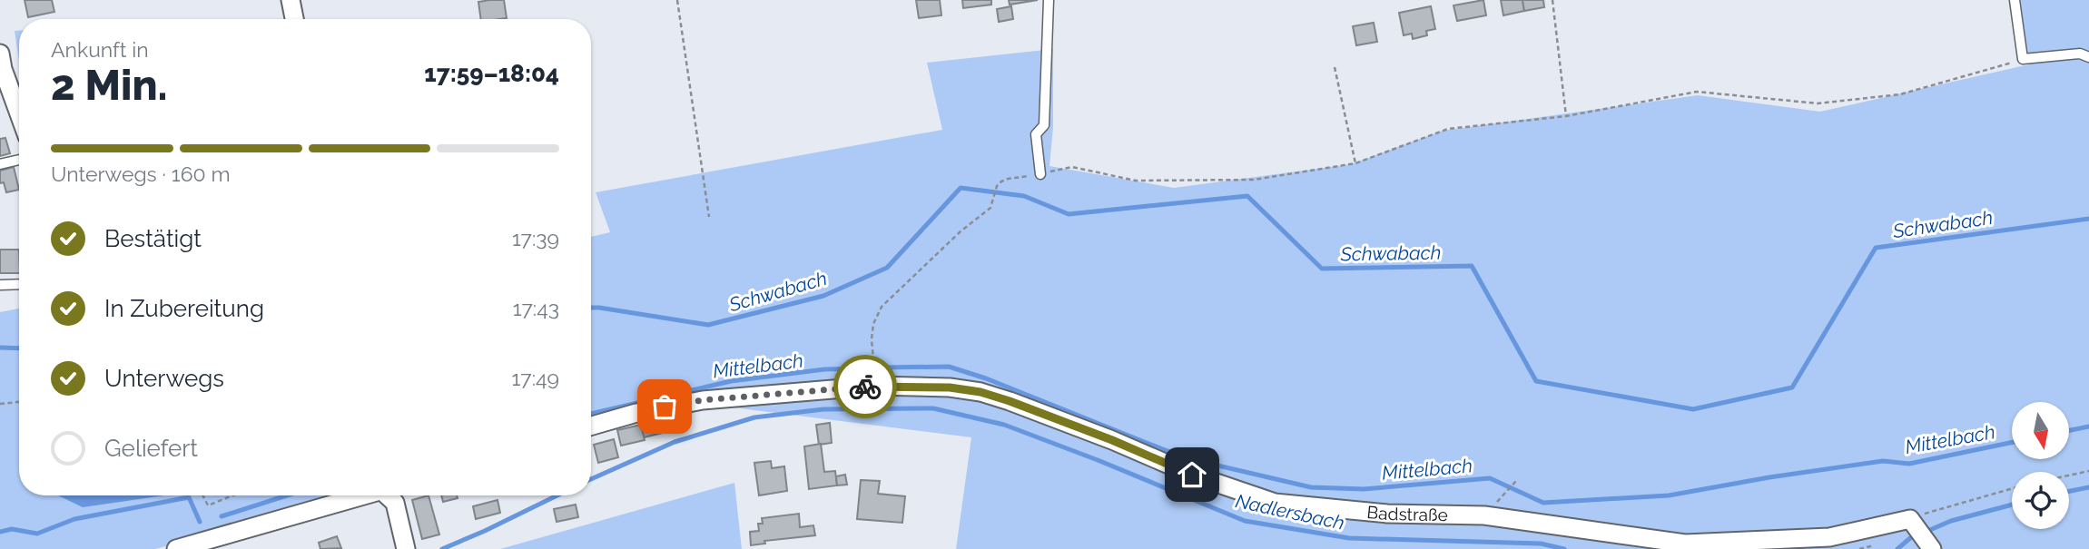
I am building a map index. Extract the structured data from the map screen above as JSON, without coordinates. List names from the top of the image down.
{
  "streets": {
    "street": ["Badstraße"]
  },
  "water": ["Schwabach", "Mittelbach", "Nadlersbach"],
  "north": "bottom",
  "page": {
    "heading": ["2 Min.", "Ankunft in", "17:59–18:04"],
    "bar": "Unterwegs · 160 m",
    "list": [
      ["Bestätigt", "17:39"],
      ["In Zubereitung", "17:43"],
      ["Unterwegs", "17:49"],
      "Geliefert"
    ]
  }
}
